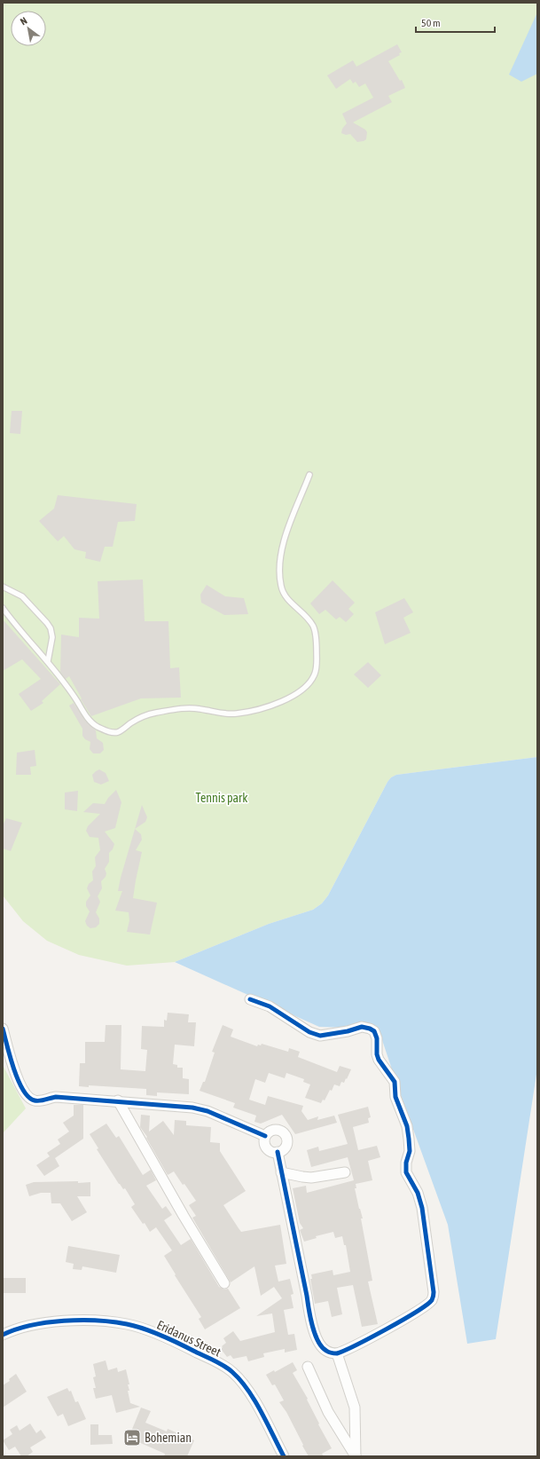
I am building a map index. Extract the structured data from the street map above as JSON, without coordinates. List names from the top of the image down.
{
  "streets": {
    "street": ["Eridanus Street"]
  },
  "parks": ["Tennis park"],
  "places": {
    "hotel": ["Bohemian"]
  },
  "scale_bar": "50 m",
  "north": "top left"
}
